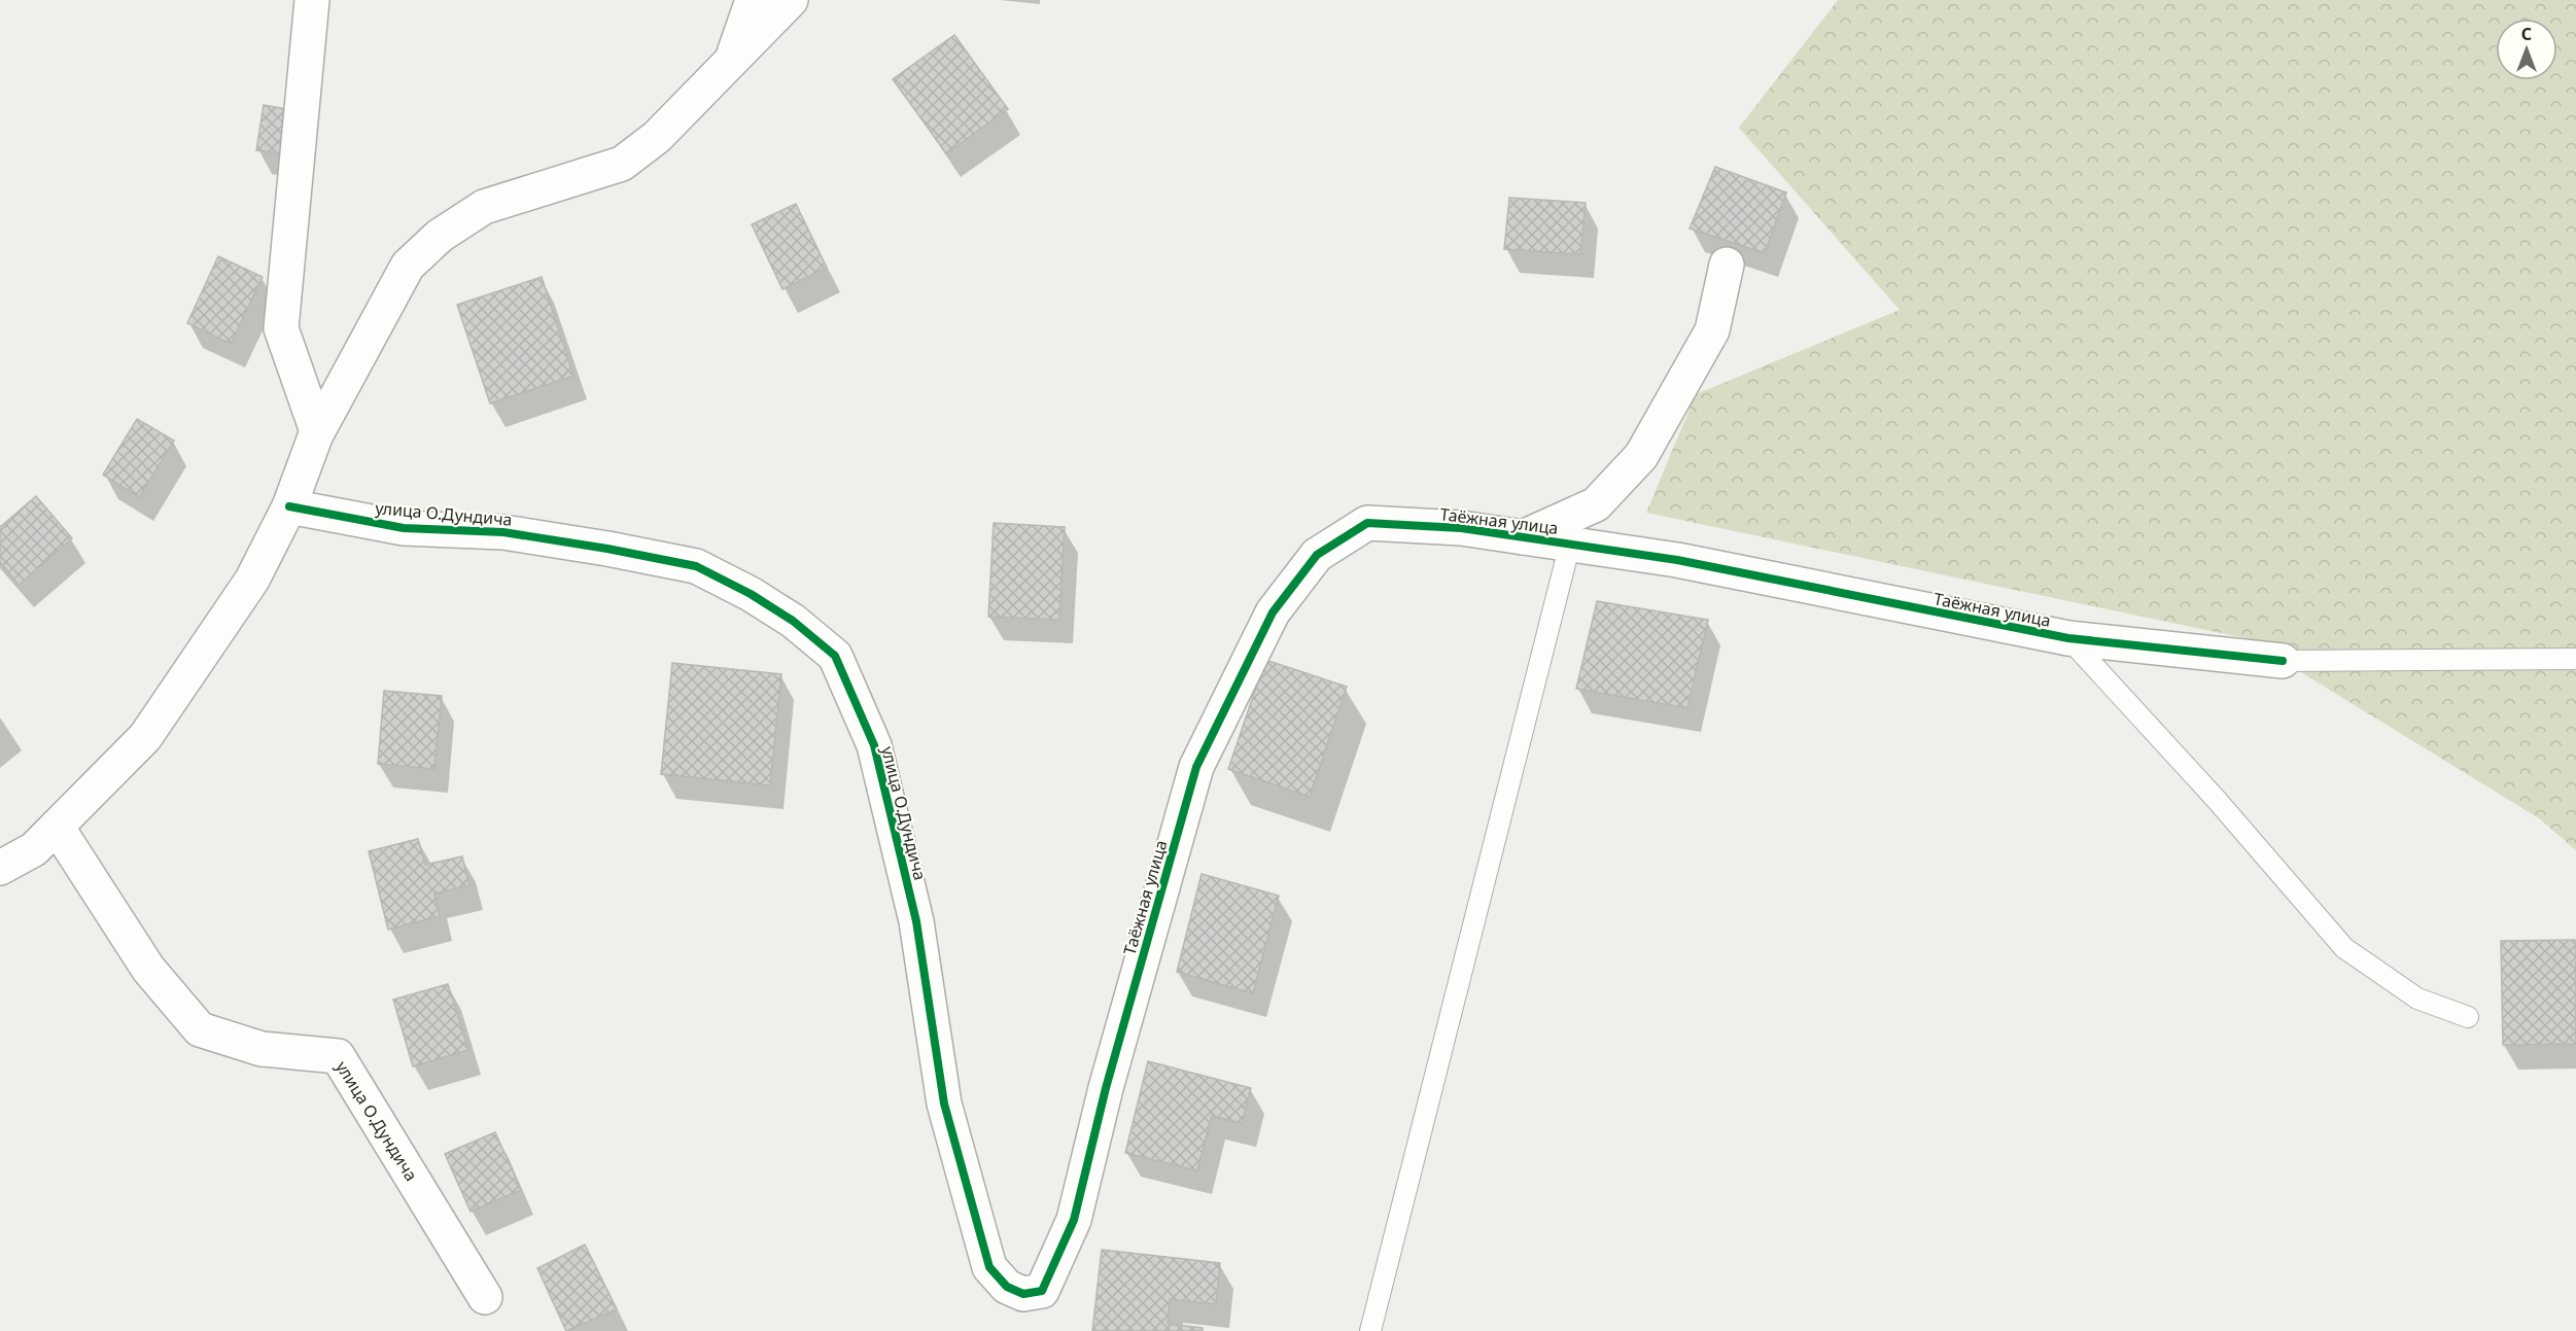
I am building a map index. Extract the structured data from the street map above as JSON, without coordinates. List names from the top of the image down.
{
  "streets": {
    "street": ["улица О.Дундича", "Таёжная улица"]
  },
  "crossings": [
    ["улица О.Дундича", "Таёжная улица"]
  ],
  "north": "top"
}
